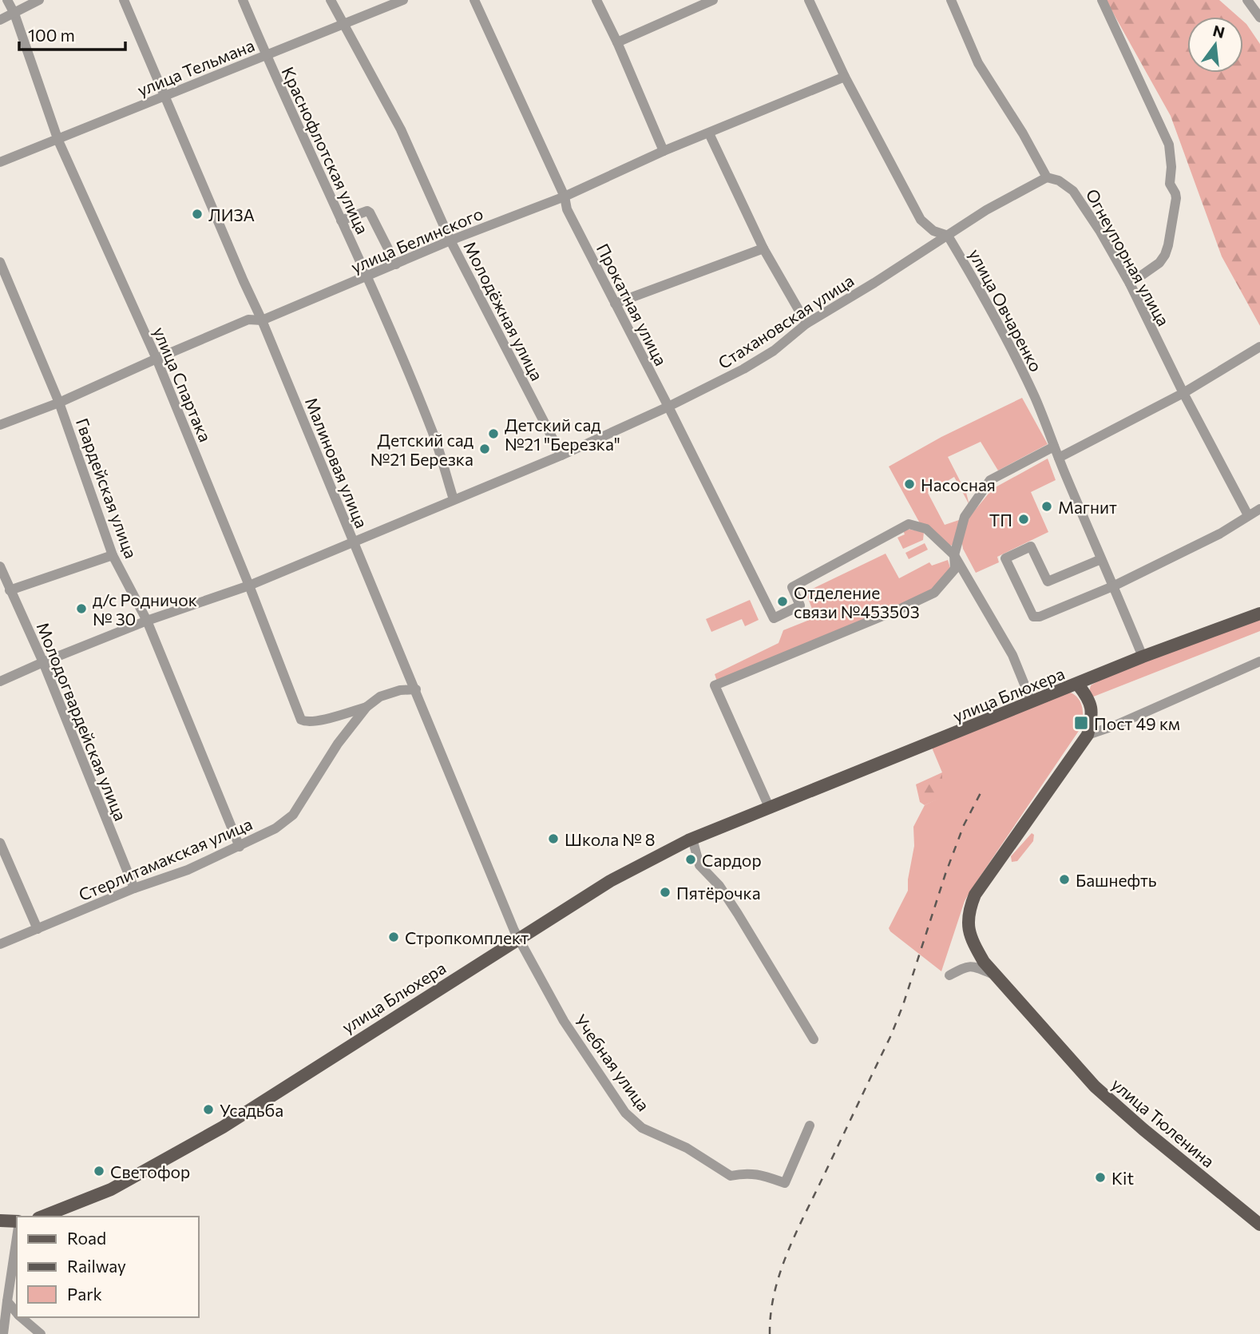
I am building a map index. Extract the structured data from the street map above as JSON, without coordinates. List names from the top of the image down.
{
  "streets": {
    "main road": ["улица Блюхера", "улица Тюленина"],
    "street": [
      "улица Тельмана",
      "Краснофлотская улица",
      "улица Белинского",
      "Огнеупорная улица",
      "Прокатная улица",
      "улица Овчаренко",
      "Молодёжная улица",
      "Стахановская улица",
      "улица Спартака",
      "Малиновая улица",
      "Гвардейская улица",
      "Молодогвардейская улица",
      "Стерлитамакская улица",
      "Учебная улица"
    ]
  },
  "crossings": [
    ["улица Тельмана", "Краснофлотская улица"],
    ["улица Тельмана", "Молодёжная улица"],
    ["улица Тельмана", "улица Спартака"],
    ["улица Тельмана", "Малиновая улица"],
    ["Краснофлотская улица", "улица Белинского"],
    ["Краснофлотская улица", "Стахановская улица"],
    ["улица Белинского", "Прокатная улица"],
    ["улица Белинского", "улица Овчаренко"],
    ["улица Белинского", "Молодёжная улица"],
    ["улица Белинского", "улица Спартака"],
    ["улица Белинского", "Малиновая улица"],
    ["улица Белинского", "Гвардейская улица"],
    ["Огнеупорная улица", "Стахановская улица"],
    ["Прокатная улица", "Стахановская улица"],
    ["улица Овчаренко", "Стахановская улица"],
    ["улица Овчаренко", "улица Блюхера"],
    ["Молодёжная улица", "Стахановская улица"],
    ["Стахановская улица", "улица Спартака"],
    ["Стахановская улица", "Малиновая улица"],
    ["Стахановская улица", "Гвардейская улица"],
    ["Стахановская улица", "Молодогвардейская улица"],
    ["улица Спартака", "Стерлитамакская улица"],
    ["Малиновая улица", "улица Блюхера"],
    ["Малиновая улица", "Стерлитамакская улица"],
    ["Малиновая улица", "Учебная улица"],
    ["Гвардейская улица", "Стерлитамакская улица"],
    ["улица Блюхера", "Учебная улица"],
    ["Молодогвардейская улица", "Стерлитамакская улица"]
  ],
  "places": {
    "other": [
      "ЛИЗА",
      "Детский сад №21 \"Березка\"",
      "Детский сад №21 Березка",
      "Насосная",
      "Магнит",
      "ТП",
      "Отделение связи №453503",
      "д/с Родничок № 30",
      "Школа № 8",
      "Сардор",
      "Башнефть",
      "Пятёрочка",
      "Стропкомплект",
      "Усадьба",
      "Светофор",
      "Kit"
    ],
    "transit": ["Пост 49 км"]
  },
  "legend": ["Road", "Railway", "Park"],
  "scale_bar": "100 m",
  "north": "top"
}
